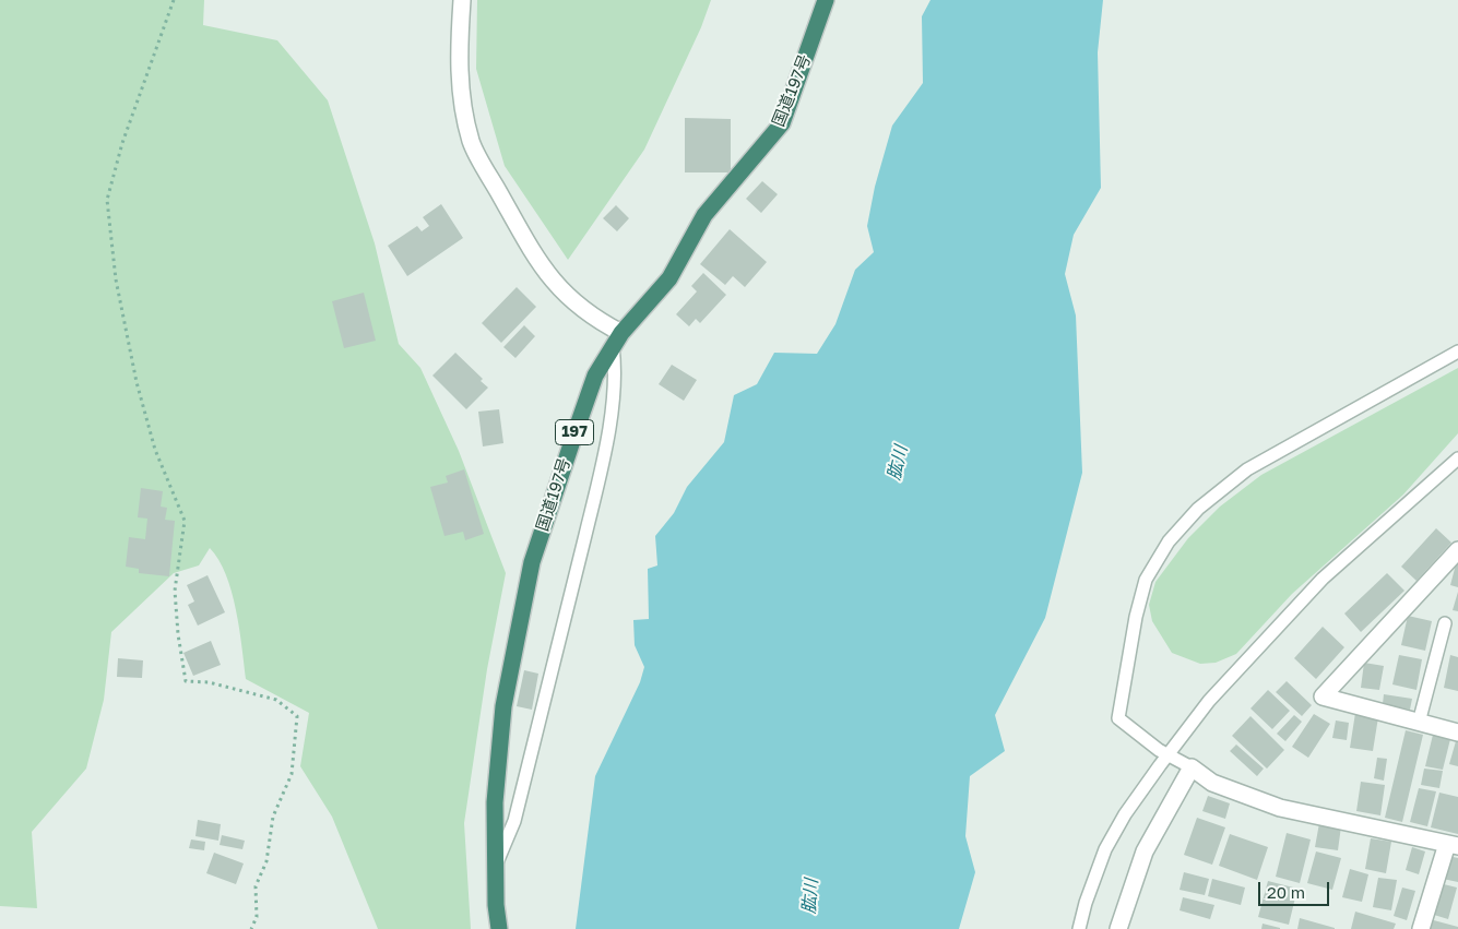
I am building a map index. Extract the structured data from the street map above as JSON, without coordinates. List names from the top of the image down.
{
  "streets": {
    "highway": ["国道197号", "197"]
  },
  "water": ["肱川"],
  "scale_bar": "20 m"
}
